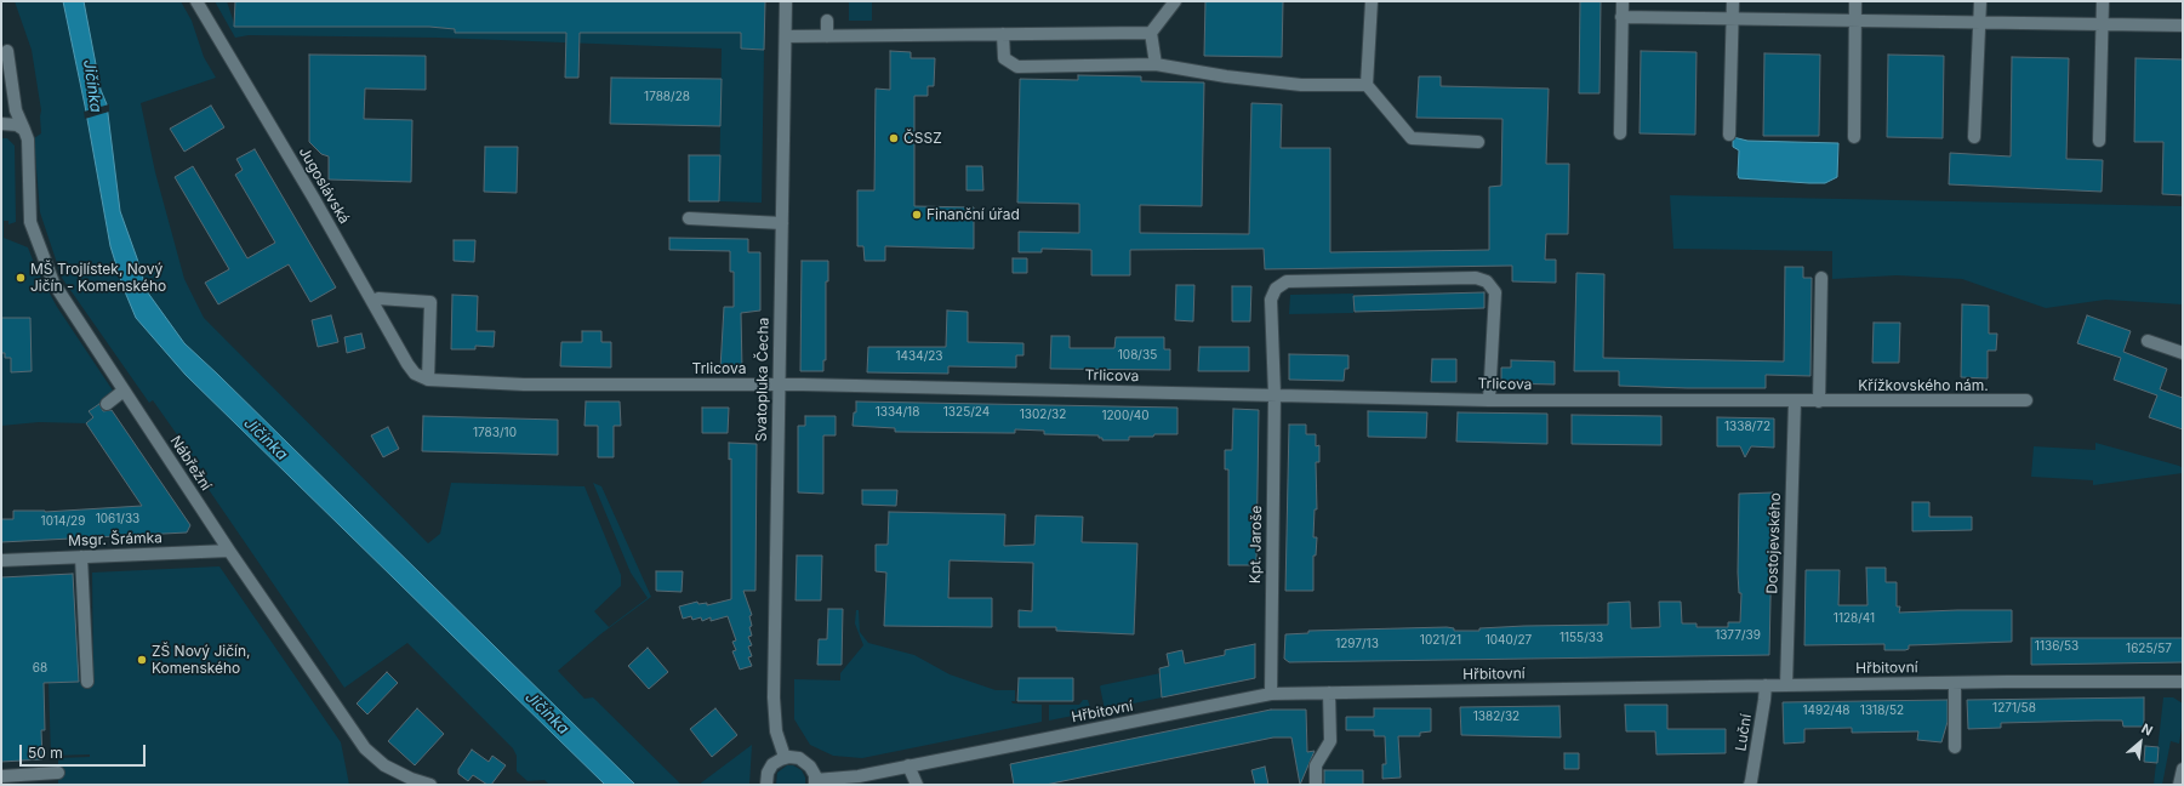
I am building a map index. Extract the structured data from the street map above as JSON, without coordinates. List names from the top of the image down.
{
  "streets": {
    "street": [
      "Jugoslávská",
      "Trlicova",
      "Svatopluka Čecha",
      "Křížkovského nám.",
      "Nábřežní",
      "Msgr. Šrámka",
      "Dostojevského",
      "Kpt. Jaroše",
      "Hřbitovní",
      "Luční"
    ]
  },
  "crossings": [
    ["Jugoslávská", "Trlicova"],
    ["Trlicova", "Svatopluka Čecha"],
    ["Trlicova", "Křížkovského nám."],
    ["Trlicova", "Dostojevského"],
    ["Trlicova", "Kpt. Jaroše"],
    ["Křížkovského nám.", "Dostojevského"],
    ["Nábřežní", "Msgr. Šrámka"],
    ["Dostojevského", "Hřbitovní"],
    ["Kpt. Jaroše", "Hřbitovní"],
    ["Hřbitovní", "Luční"]
  ],
  "water": ["Jičínka"],
  "places": [
    "ČSSZ",
    "Finanční úřad",
    "MŠ Trojlístek, Nový Jičín - Komenského",
    "ZŠ Nový Jičín, Komenského"
  ],
  "house_numbers": [
    "1788/28",
    "108/35",
    "1434/23",
    "1334/18",
    "1325/24",
    "1302/32",
    "1200/40",
    "1338/72",
    "1783/10",
    "1061/33",
    "1014/29",
    "1128/41",
    "1377/39",
    "1155/33",
    "1021/21",
    "1040/27",
    "1297/13",
    "1136/53",
    "1625/57",
    "68",
    "1271/58",
    "1492/48",
    "1318/52",
    "1382/32"
  ],
  "scale_bar": "50 m",
  "north": "top right"
}
